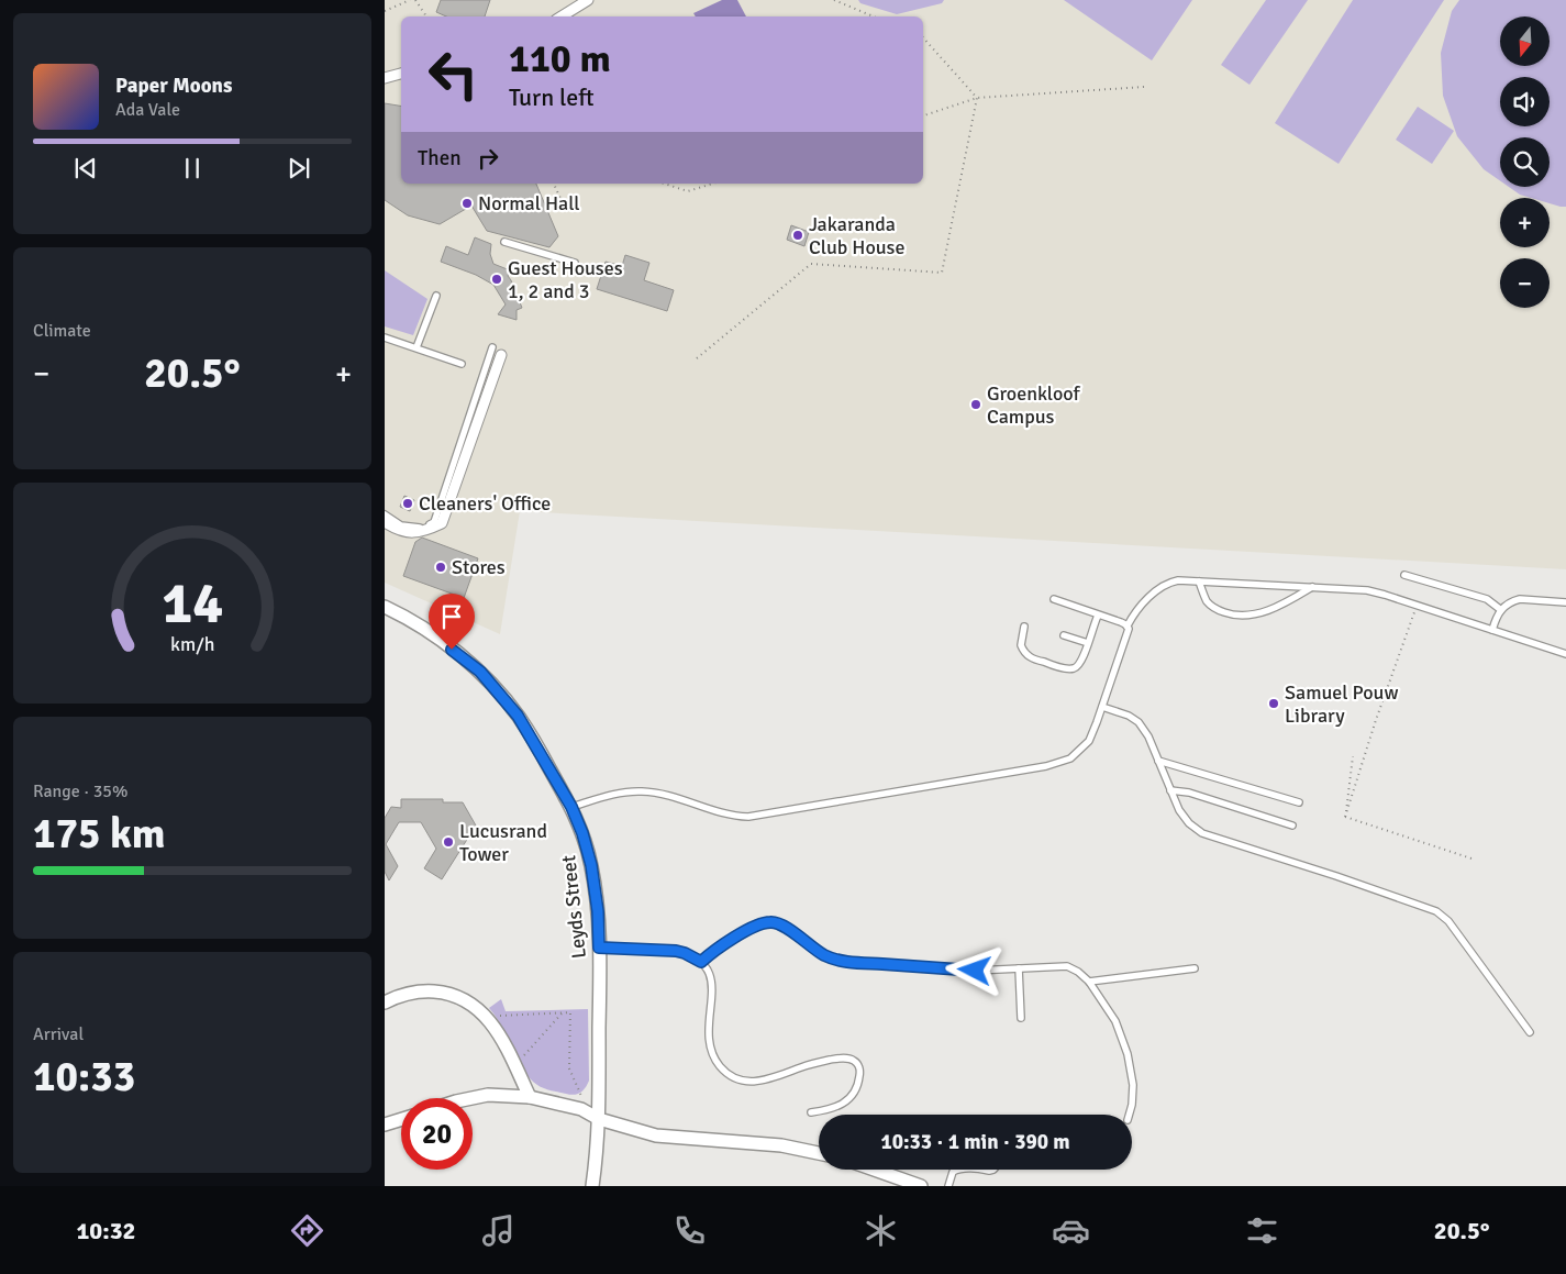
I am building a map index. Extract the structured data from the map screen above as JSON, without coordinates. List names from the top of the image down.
{
  "streets": {
    "street": ["Leyds Street"]
  },
  "places": [
    "Normal Hall",
    "Jakaranda Club House",
    "Guest Houses 1, 2 and 3",
    "Groenkloof Campus",
    "Cleaners' Office",
    "Stores",
    "Samuel Pouw Library",
    "Lucusrand Tower"
  ],
  "north": "bottom",
  "page": {
    "map_buttons": ["+", "−"],
    "turn": ["110 m", "Turn left"],
    "song": ["Paper Moons", "Ada Vale"],
    "then": "Then",
    "tile": [
      "Climate",
      ["Range · 35%", "175 km"],
      ["Arrival", "10:33"]
    ],
    "heat": ["−", "20.5°", "+"],
    "limit": "20",
    "trip": "10:33 · 1 min · 390 m",
    "tabs": ["10:32", "20.5°"],
    "gauge": ["14", "km/h"]
  }
}
